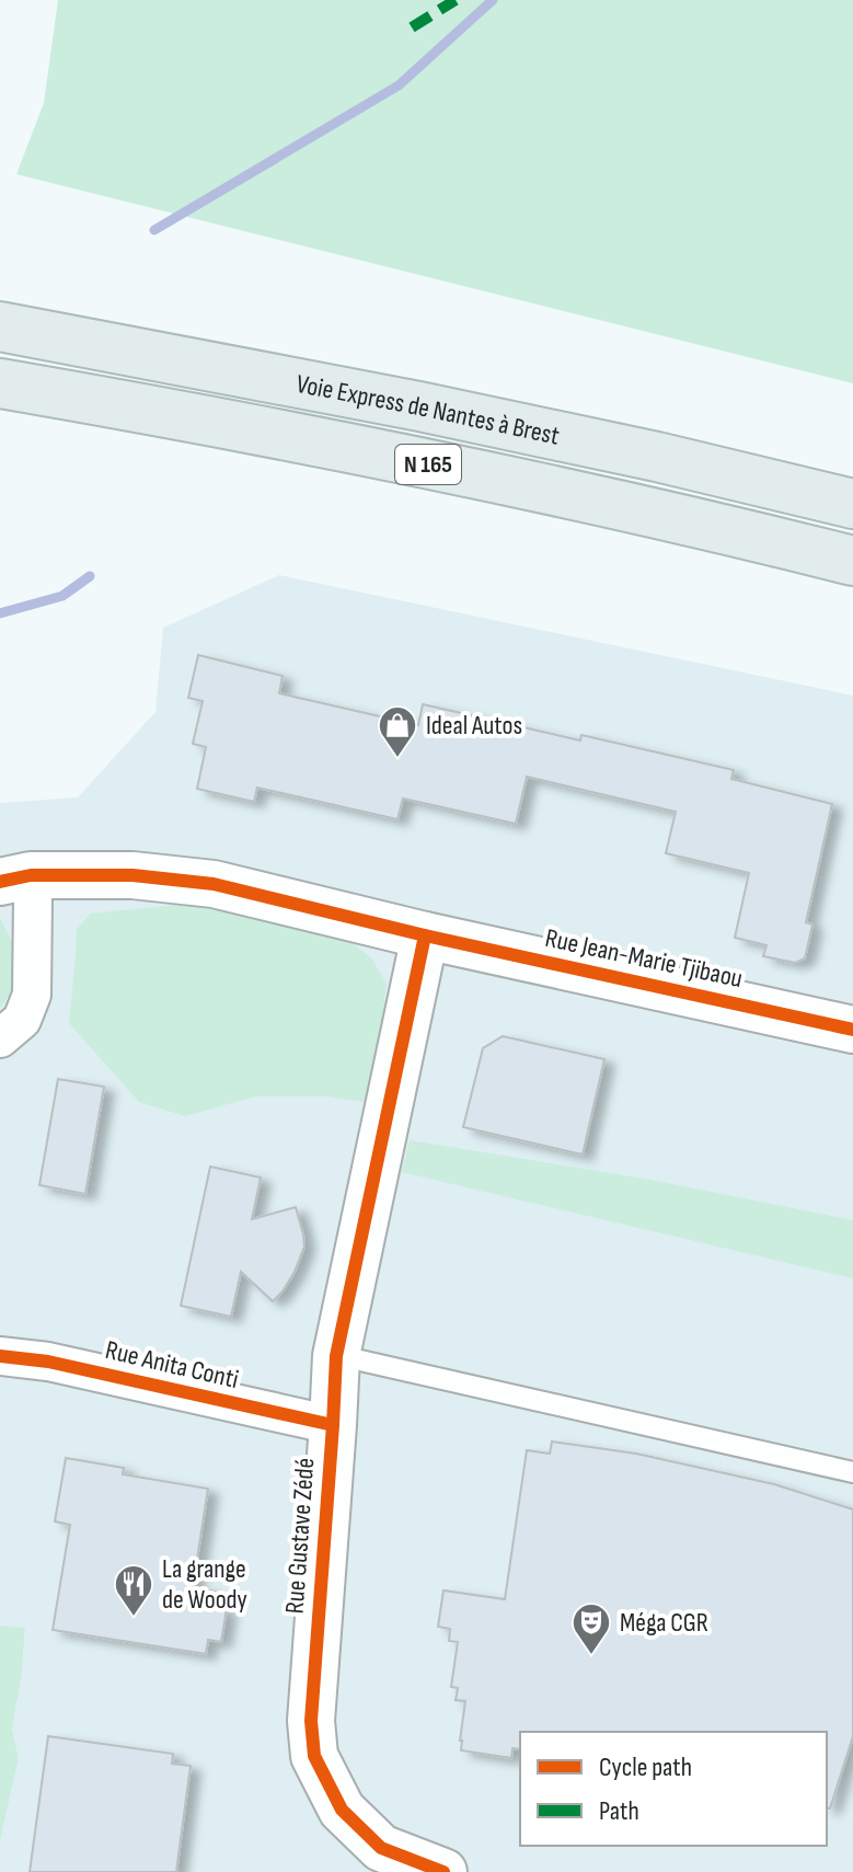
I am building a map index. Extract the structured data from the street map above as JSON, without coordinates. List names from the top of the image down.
{
  "streets": {
    "highway": ["Voie Express de Nantes à Brest", "N 165"],
    "street": ["Rue Jean-Marie Tjibaou", "Rue Anita Conti", "Rue Gustave Zédé"]
  },
  "crossings": [
    ["Rue Jean-Marie Tjibaou", "Rue Gustave Zédé"],
    ["Rue Anita Conti", "Rue Gustave Zédé"]
  ],
  "places": {
    "shop": ["Ideal Autos"],
    "restaurant": ["La grange de Woody"],
    "theatre": ["Méga CGR"]
  },
  "legend": ["Cycle path", "Path"]
}
